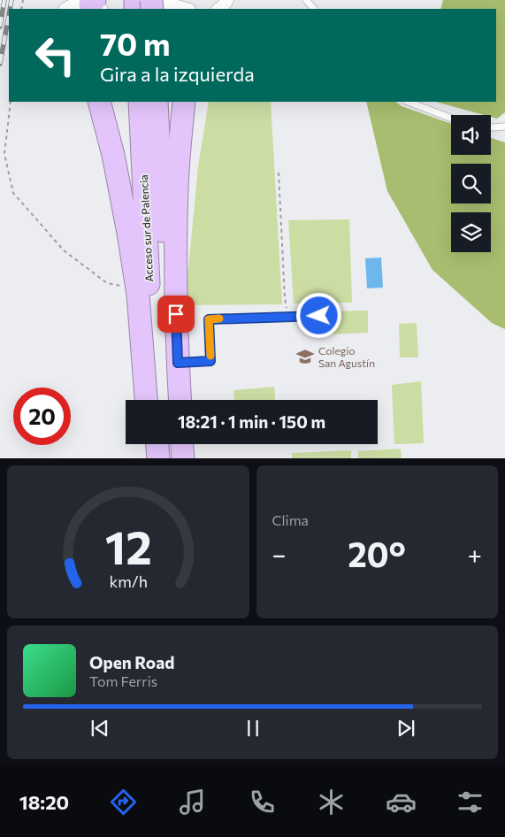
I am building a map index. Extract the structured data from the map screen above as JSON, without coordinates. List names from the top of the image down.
{
  "streets": {
    "highway": ["Acceso sur de Palencia"]
  },
  "places": {
    "school or university": ["Colegio San Agustín"]
  },
  "page": {
    "turn": ["70 m", "Gira a la izquierda"],
    "limit": "20",
    "trip": "18:21 · 1 min · 150 m",
    "tile": "Clima",
    "heat": ["−", "20°", "+"],
    "song": ["Open Road", "Tom Ferris"],
    "tabs": "18:20",
    "gauge": ["12", "km/h"]
  }
}
